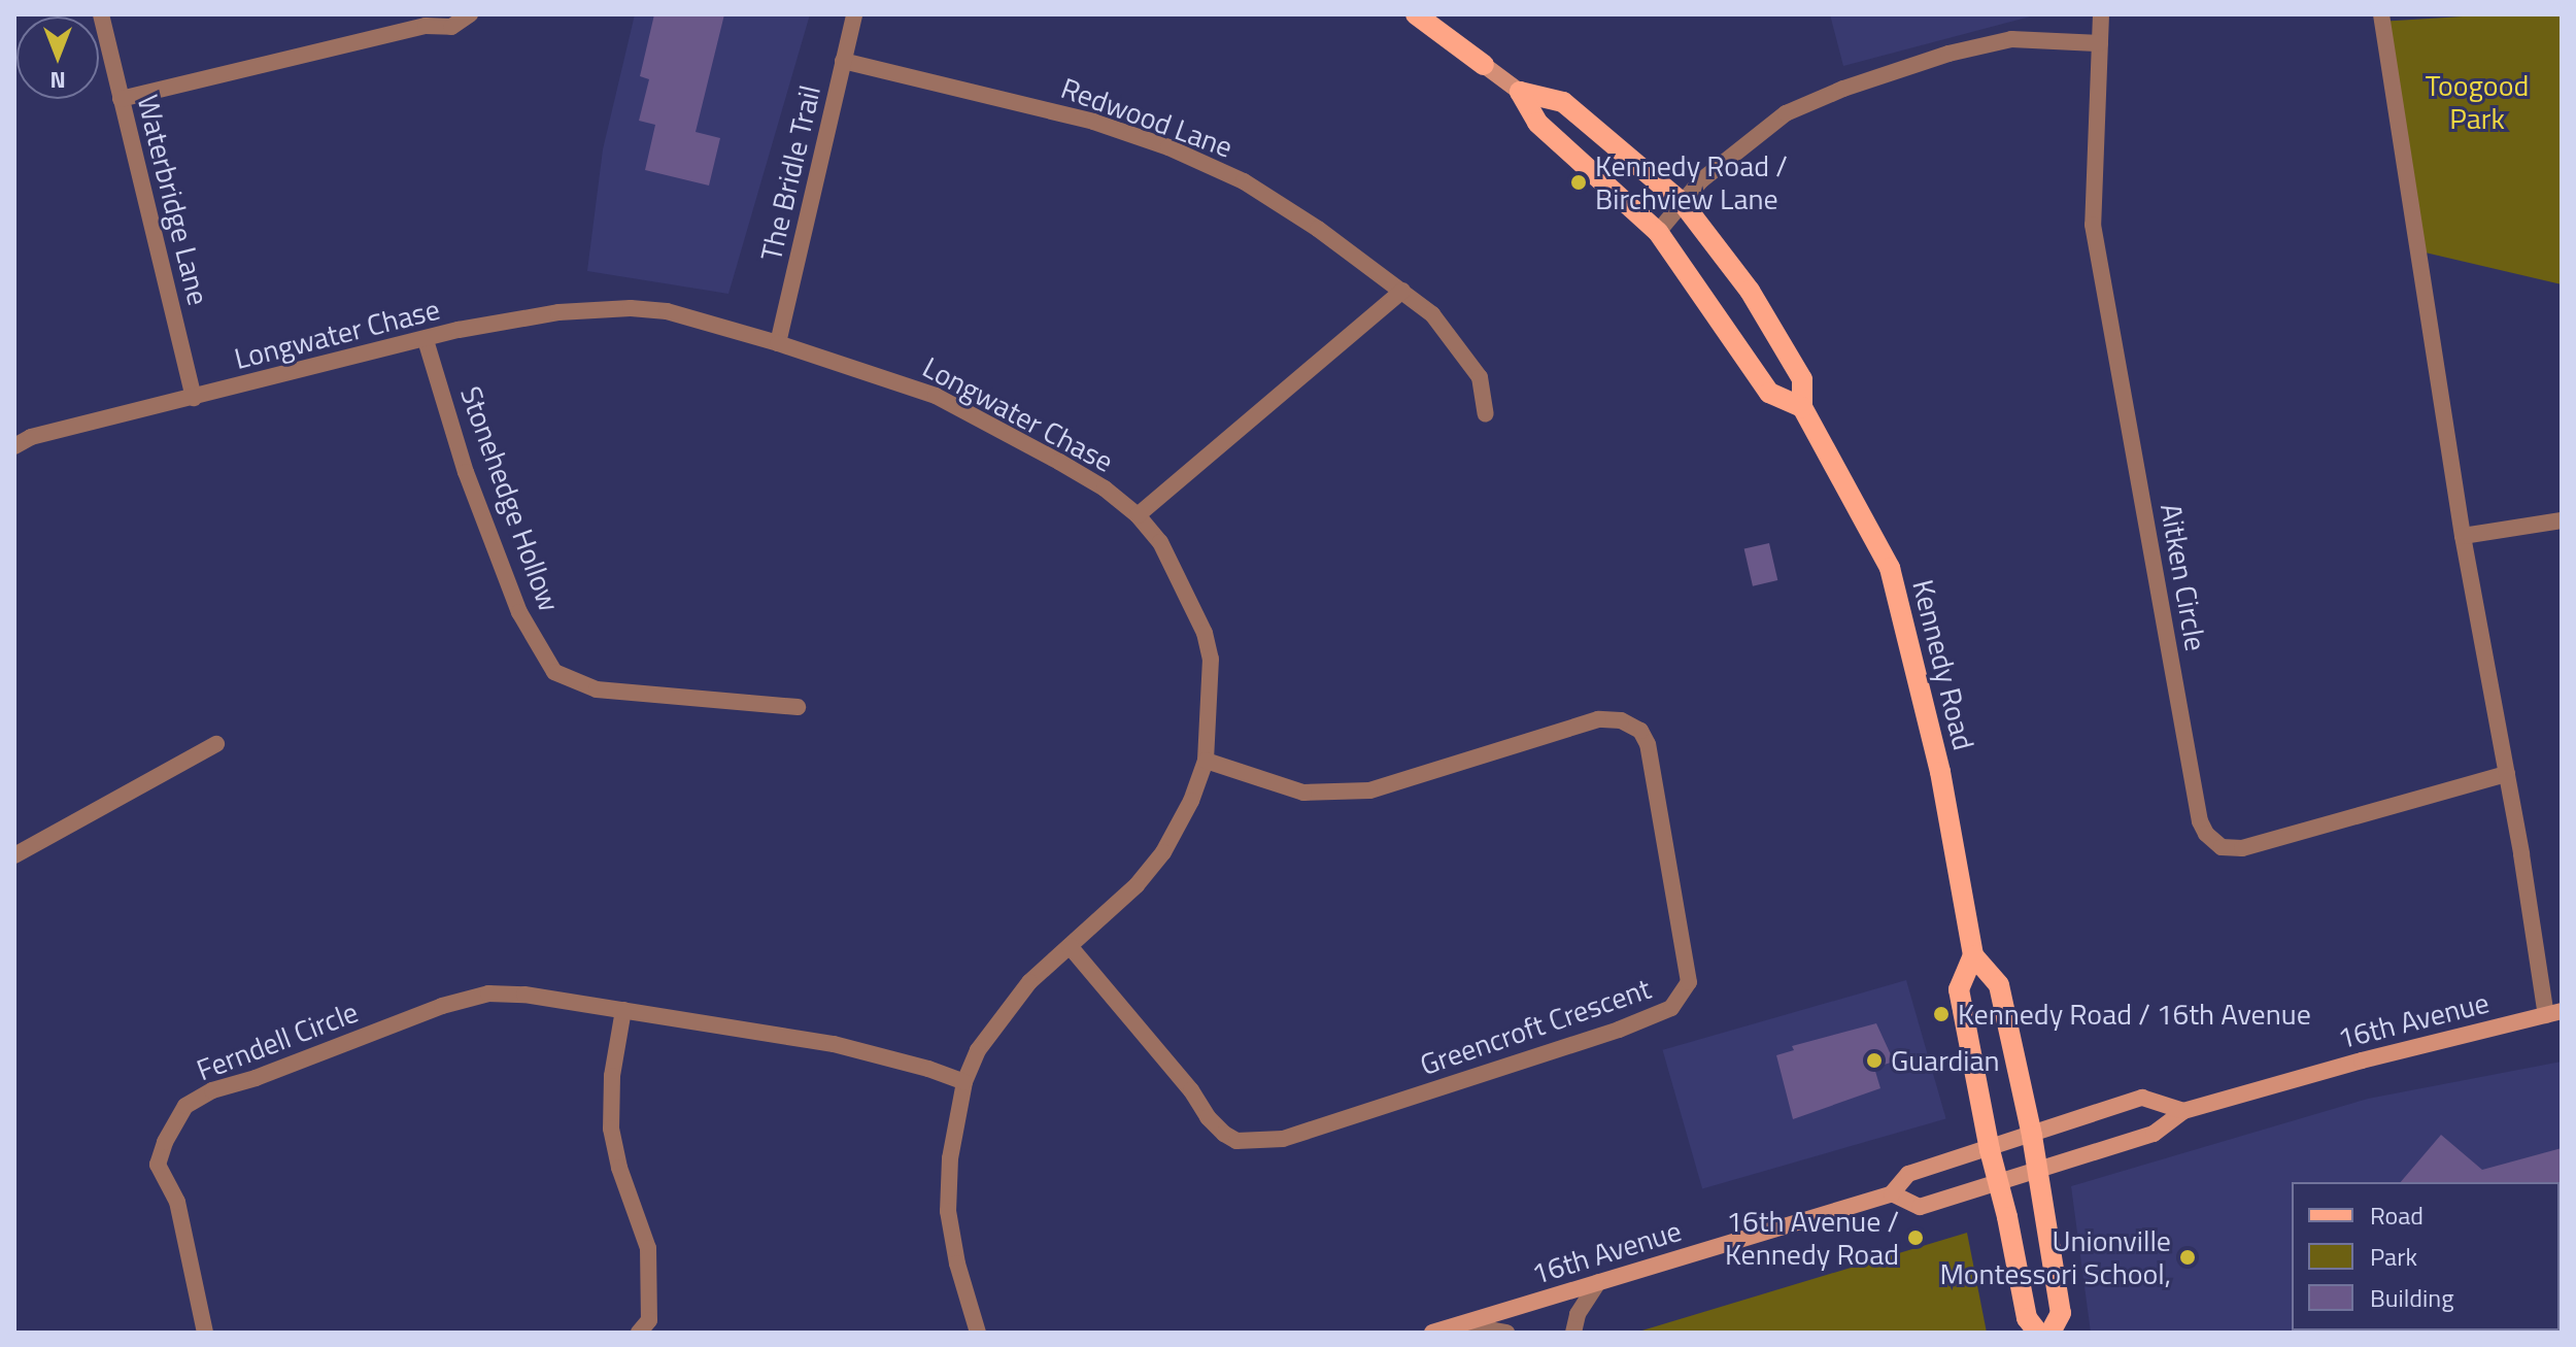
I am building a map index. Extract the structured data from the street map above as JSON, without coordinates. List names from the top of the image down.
{
  "streets": {
    "main road": ["Kennedy Road", "16th Avenue"],
    "street": [
      "Redwood Lane",
      "The Bridle Trail",
      "Waterbridge Lane",
      "Longwater Chase",
      "Stonehedge Hollow",
      "Aitken Circle",
      "Greencroft Crescent",
      "Ferndell Circle"
    ]
  },
  "crossings": [
    ["Redwood Lane", "The Bridle Trail"],
    ["The Bridle Trail", "Longwater Chase"],
    ["Waterbridge Lane", "Longwater Chase"],
    ["Longwater Chase", "Stonehedge Hollow"],
    ["Longwater Chase", "Greencroft Crescent"],
    ["Longwater Chase", "Ferndell Circle"],
    ["Kennedy Road", "16th Avenue"]
  ],
  "parks": ["Toogood Park"],
  "places": [
    "Kennedy Road / Birchview Lane",
    "Kennedy Road / 16th Avenue",
    "Guardian",
    "16th Avenue / Kennedy Road",
    "Unionville Montessori School,"
  ],
  "legend": ["Road", "Park", "Building"],
  "north": "bottom"
}
